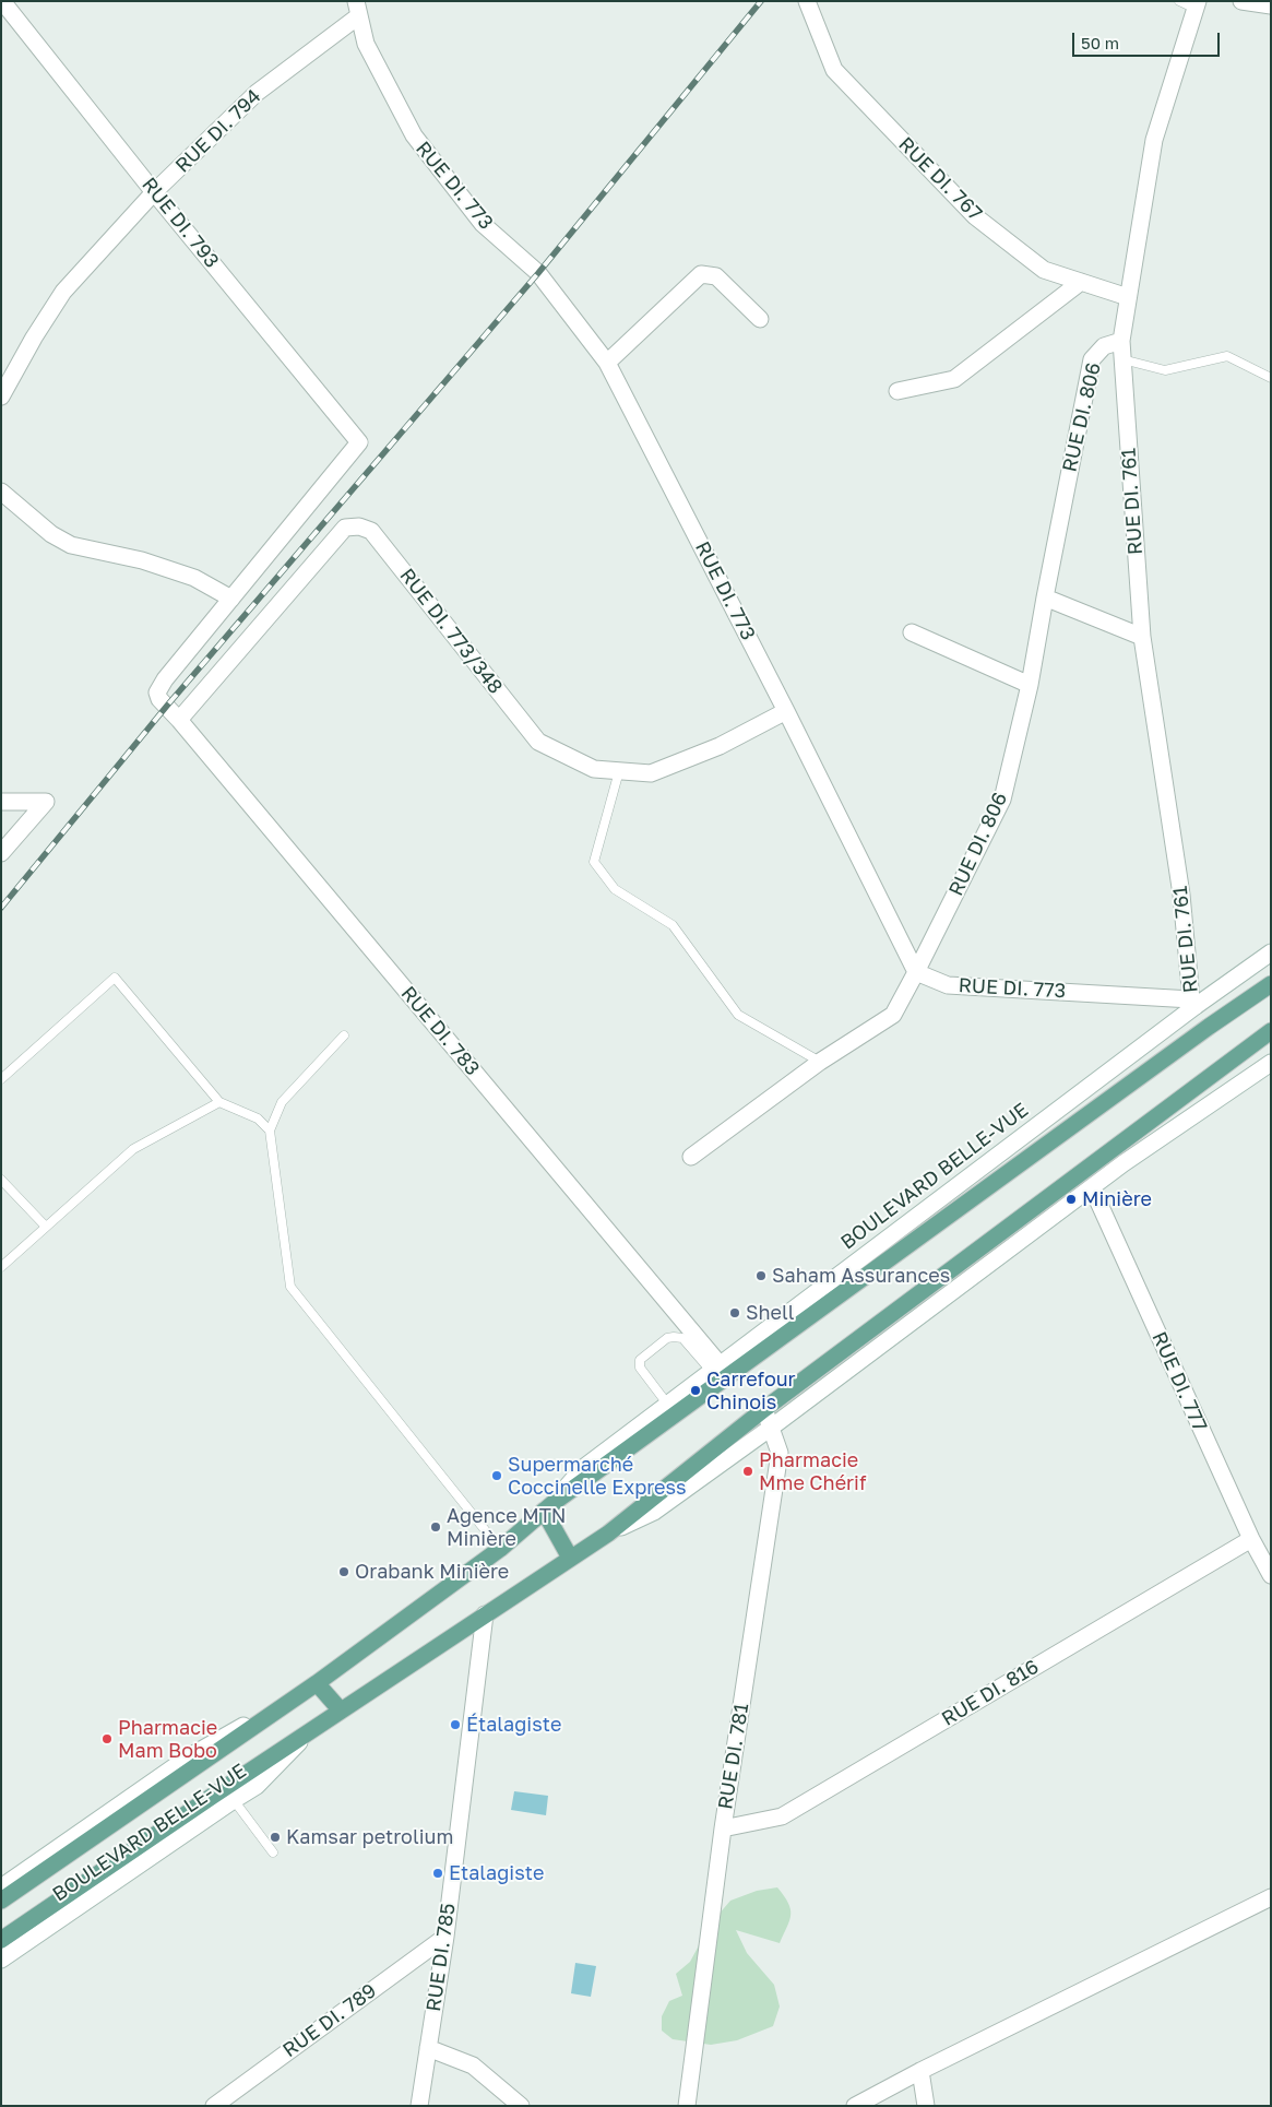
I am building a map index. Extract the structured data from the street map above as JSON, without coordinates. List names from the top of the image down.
{
  "streets": {
    "main road": ["BOULEVARD BELLE-VUE"],
    "street": [
      "RUE DI. 794",
      "RUE DI. 767",
      "RUE DI. 773",
      "RUE DI. 793",
      "RUE DI. 806",
      "RUE DI. 761",
      "RUE DI. 773/348",
      "RUE DI. 783",
      "RUE DI. 777",
      "RUE DI. 816",
      "RUE DI. 781",
      "RUE DI. 785",
      "RUE DI. 789"
    ]
  },
  "crossings": [
    ["RUE DI. 794", "RUE DI. 773"],
    ["RUE DI. 794", "RUE DI. 793"],
    ["RUE DI. 767", "RUE DI. 761"],
    ["RUE DI. 773", "RUE DI. 806"],
    ["RUE DI. 773", "RUE DI. 761"],
    ["RUE DI. 773", "RUE DI. 773/348"],
    ["RUE DI. 773", "BOULEVARD BELLE-VUE"],
    ["RUE DI. 793", "RUE DI. 783"],
    ["RUE DI. 806", "RUE DI. 761"],
    ["RUE DI. 761", "BOULEVARD BELLE-VUE"],
    ["RUE DI. 773/348", "RUE DI. 783"],
    ["RUE DI. 783", "BOULEVARD BELLE-VUE"],
    ["BOULEVARD BELLE-VUE", "RUE DI. 777"],
    ["BOULEVARD BELLE-VUE", "RUE DI. 781"],
    ["BOULEVARD BELLE-VUE", "RUE DI. 785"],
    ["RUE DI. 777", "RUE DI. 816"],
    ["RUE DI. 816", "RUE DI. 781"],
    ["RUE DI. 785", "RUE DI. 789"]
  ],
  "places": [
    "Minière",
    "Saham Assurances",
    "Shell",
    "Carrefour Chinois",
    "Pharmacie Mme Chérif",
    "Supermarché Coccinelle Express",
    "Agence MTN Minière",
    "Orabank Minière",
    "Étalagiste",
    "Pharmacie Mam Bobo",
    "Kamsar petrolium",
    "Etalagiste"
  ],
  "scale_bar": "50 m"
}
